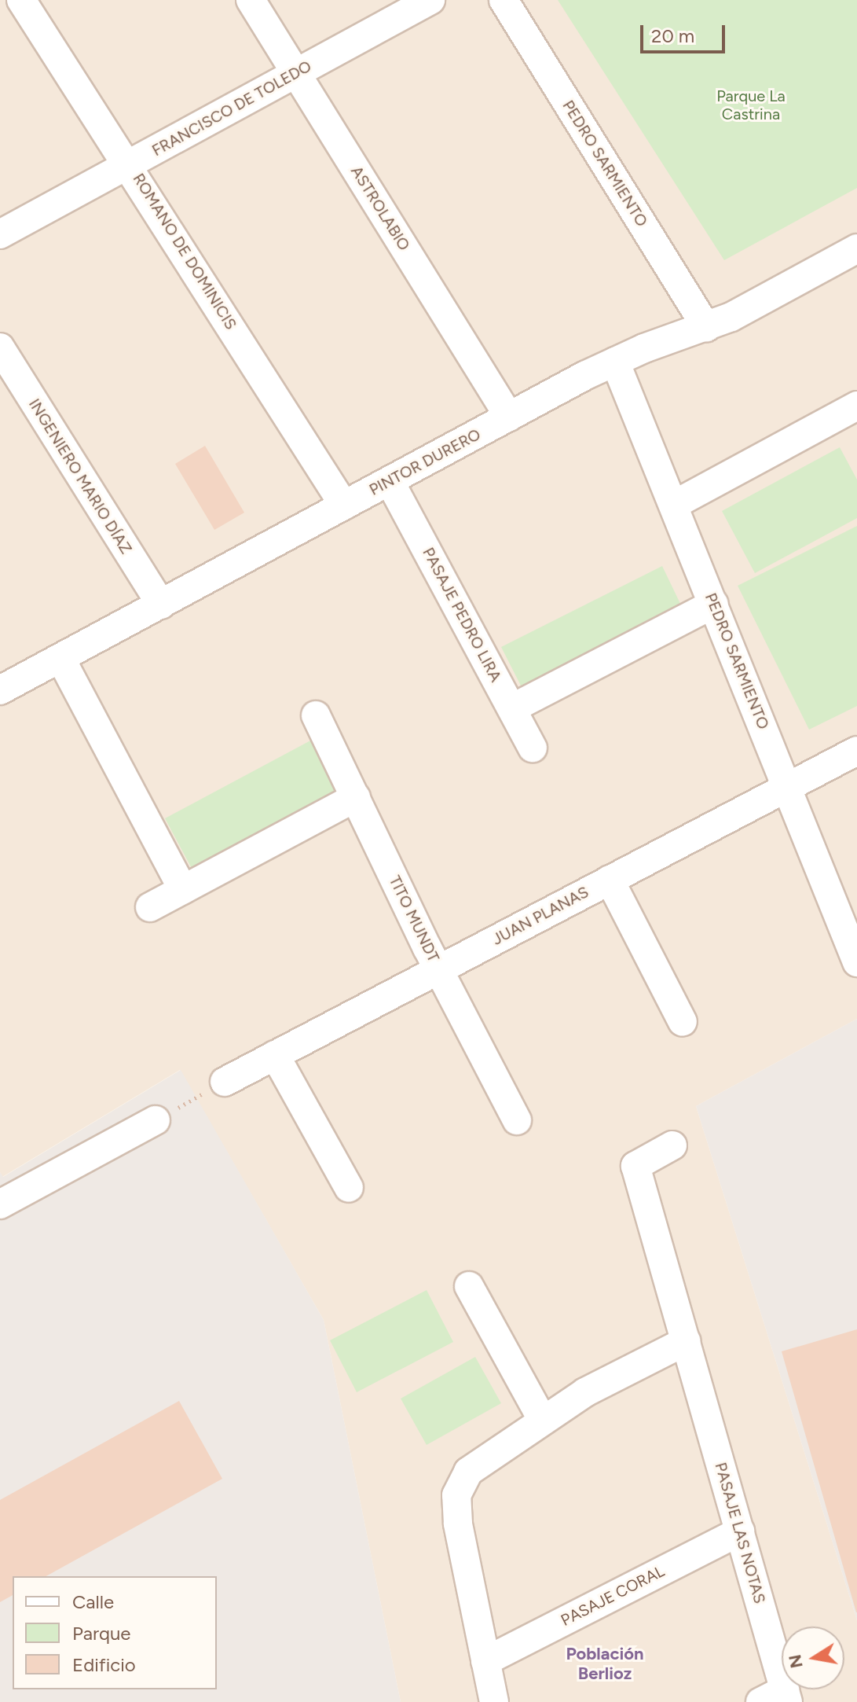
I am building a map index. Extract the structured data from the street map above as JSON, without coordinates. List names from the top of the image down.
{
  "streets": {
    "street": [
      "FRANCISCO DE TOLEDO",
      "PEDRO SARMIENTO",
      "ASTROLABIO",
      "ROMANO DE DOMINICIS",
      "PINTOR DURERO",
      "INGENIERO MARIO DÍAZ",
      "PASAJE PEDRO LIRA",
      "JUAN PLANAS",
      "TITO MUNDT",
      "PASAJE LAS NOTAS",
      "PASAJE CORAL"
    ]
  },
  "crossings": [
    ["FRANCISCO DE TOLEDO", "ASTROLABIO"],
    ["FRANCISCO DE TOLEDO", "ROMANO DE DOMINICIS"],
    ["PEDRO SARMIENTO", "PINTOR DURERO"],
    ["PEDRO SARMIENTO", "JUAN PLANAS"],
    ["ASTROLABIO", "PINTOR DURERO"],
    ["ROMANO DE DOMINICIS", "PINTOR DURERO"],
    ["PINTOR DURERO", "INGENIERO MARIO DÍAZ"],
    ["PINTOR DURERO", "PASAJE PEDRO LIRA"],
    ["JUAN PLANAS", "TITO MUNDT"],
    ["PASAJE LAS NOTAS", "PASAJE CORAL"]
  ],
  "districts": ["Población Berlioz"],
  "parks": ["Parque La Castrina"],
  "legend": ["Calle", "Parque", "Edificio"],
  "scale_bar": "20 m",
  "north": "left"
}
